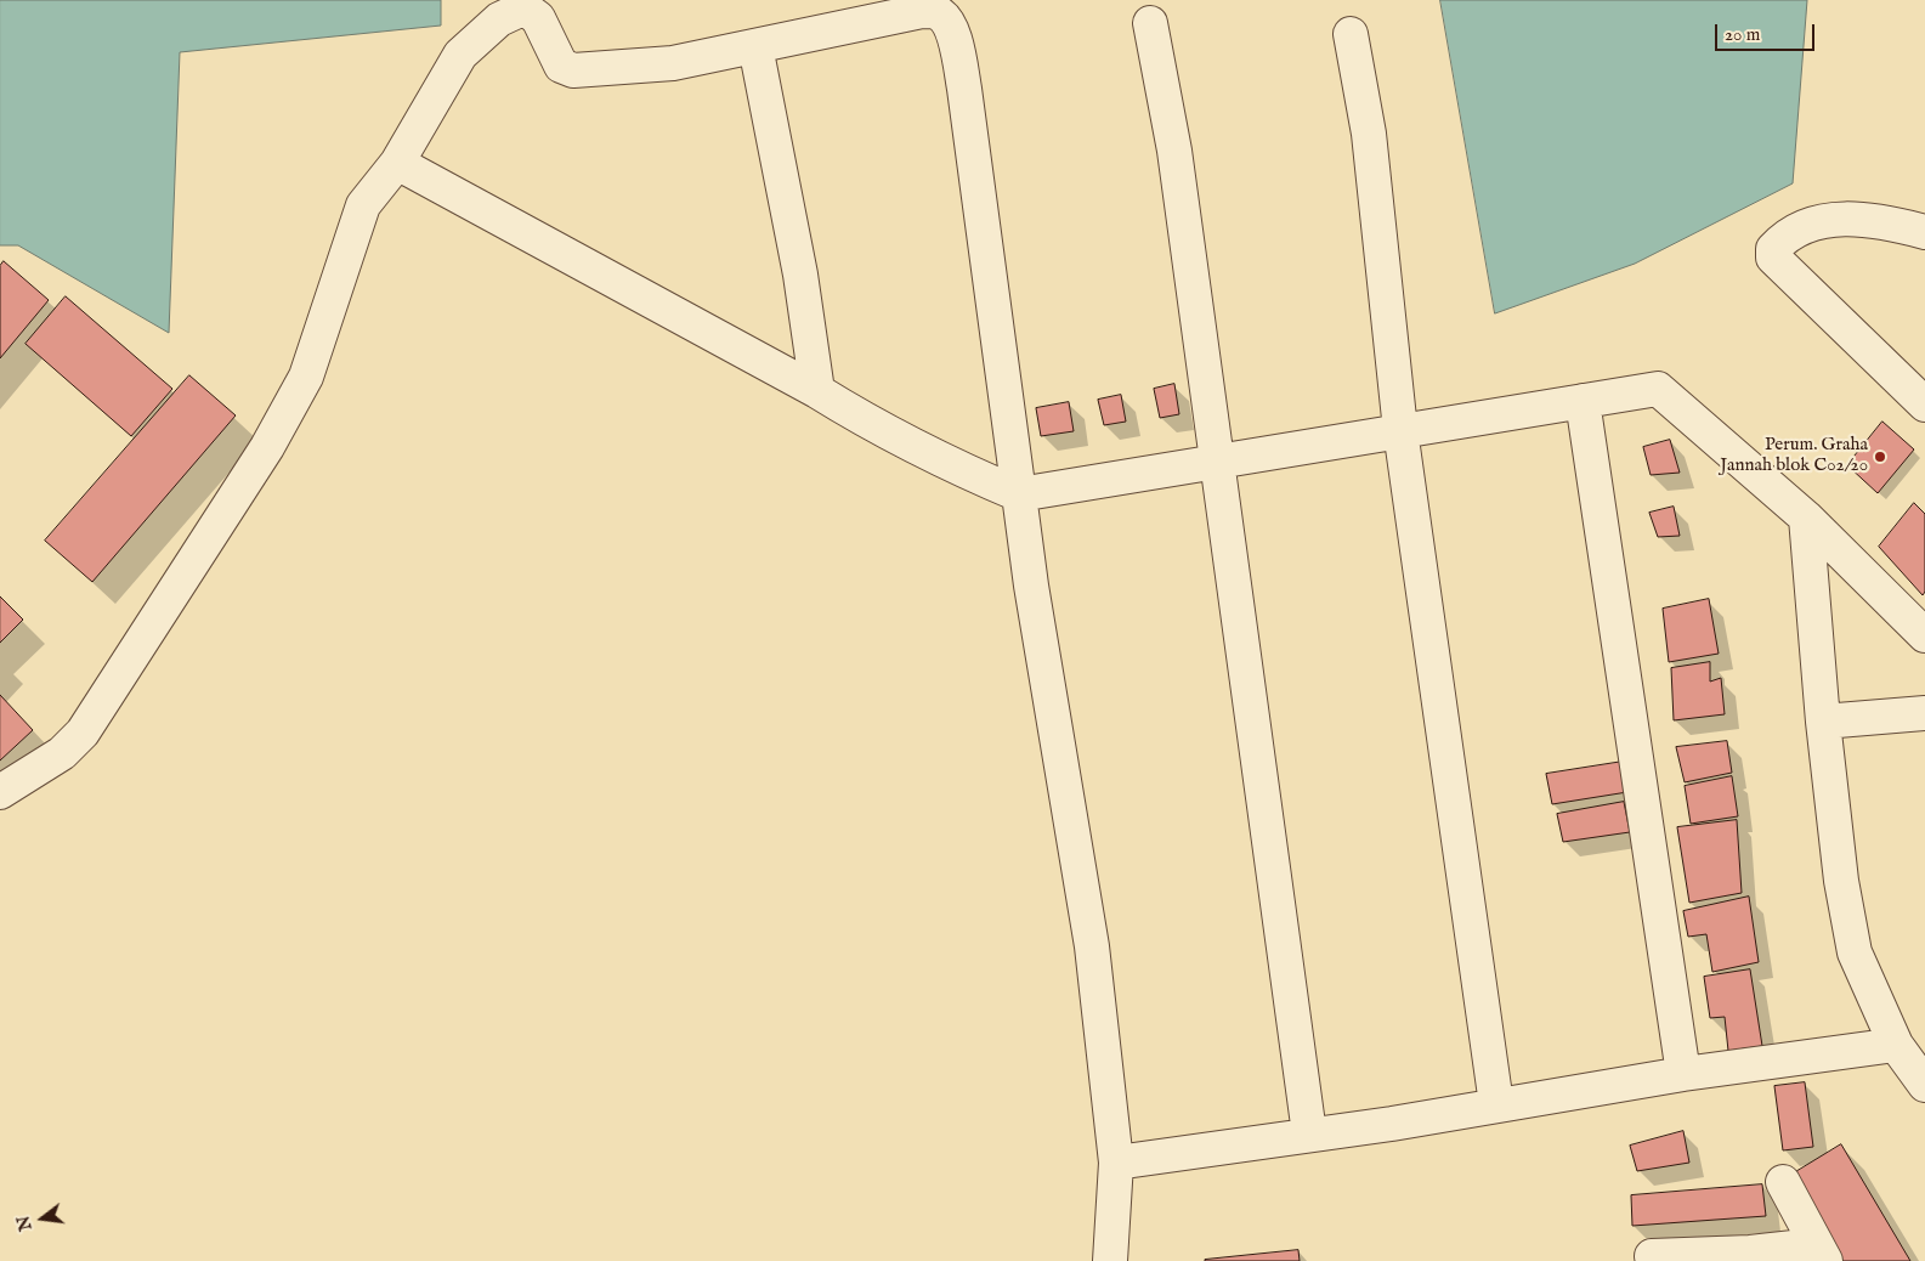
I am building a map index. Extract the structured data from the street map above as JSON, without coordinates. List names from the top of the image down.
{
  "places": ["Perum. Graha Jannah blok C02/20"],
  "scale_bar": "20 m",
  "north": "left"
}
